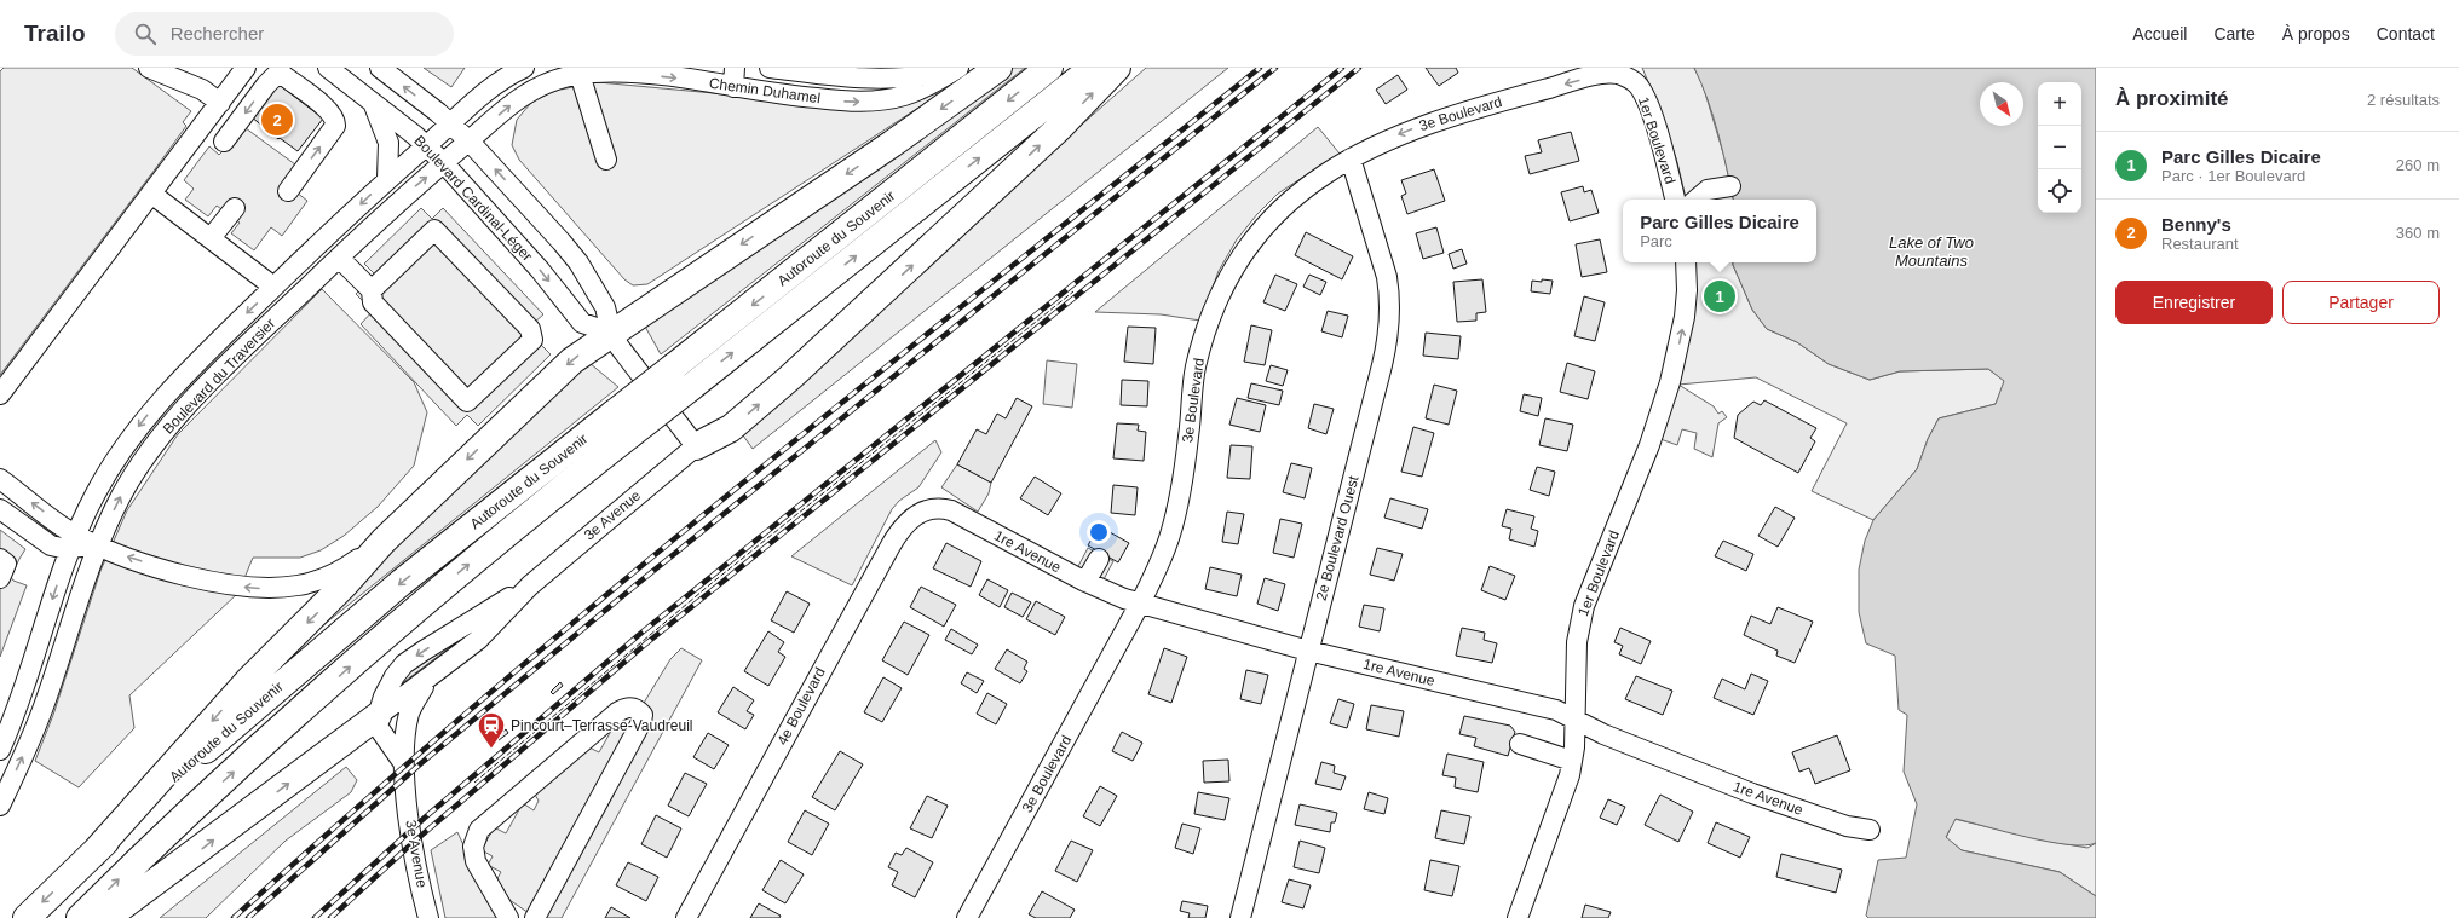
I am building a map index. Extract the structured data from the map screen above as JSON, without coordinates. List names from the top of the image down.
{
  "streets": {
    "highway": ["Autoroute du Souvenir"],
    "street": [
      "Chemin Duhamel",
      "3e Boulevard",
      "1er Boulevard",
      "Boulevard Cardinal-Léger",
      "Boulevard du Traversier",
      "3e Avenue",
      "2e Boulevard Ouest",
      "1re Avenue",
      "4e Boulevard"
    ]
  },
  "crossings": [
    ["Chemin Duhamel", "Boulevard du Traversier"],
    ["3e Boulevard", "1er Boulevard"],
    ["3e Boulevard", "2e Boulevard Ouest"],
    ["3e Boulevard", "1re Avenue"],
    ["1er Boulevard", "1re Avenue"],
    ["Boulevard Cardinal-Léger", "Boulevard du Traversier"],
    ["2e Boulevard Ouest", "1re Avenue"],
    ["1re Avenue", "4e Boulevard"]
  ],
  "one_way": ["1er Boulevard"],
  "water": ["Lake of Two Mountains"],
  "places": {
    "station": ["Pincourt–Terrasse-Vaudreuil"]
  },
  "north": "bottom right",
  "page": {
    "header": "Trailo",
    "search": "Rechercher",
    "nav": [
      "Accueil",
      "Carte",
      "À propos",
      "Contact"
    ],
    "heading": ["À proximité", "2 résultats"],
    "map_buttons": ["+", "−"],
    "pins": ["2", "1"],
    "list": [
      {
        "mark": "1",
        "name": "Parc Gilles Dicaire",
        "note": "Parc · 1er Boulevard",
        "value": "260 m"
      },
      {
        "mark": "2",
        "name": "Benny's",
        "note": "Restaurant",
        "value": "360 m"
      }
    ],
    "popup": ["Parc Gilles Dicaire", "Parc"],
    "buttons": ["Enregistrer", "Partager"]
  }
}
